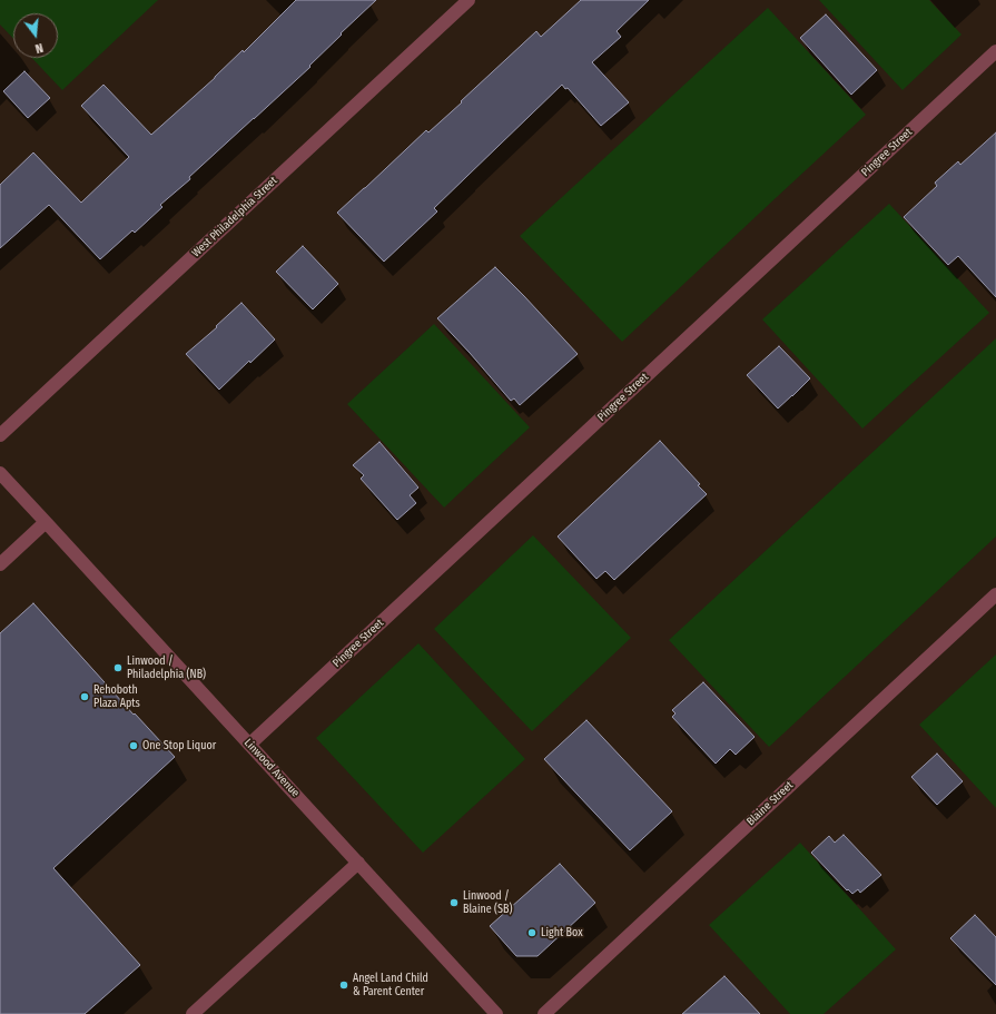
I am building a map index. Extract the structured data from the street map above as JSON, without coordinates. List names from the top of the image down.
{
  "streets": {
    "street": [
      "Pingree Street",
      "West Philadelphia Street",
      "Linwood Avenue",
      "Blaine Street"
    ]
  },
  "crossings": [
    ["Pingree Street", "Linwood Avenue"]
  ],
  "places": [
    "Linwood / Philadelphia (NB)",
    "Rehoboth Plaza Apts",
    "One Stop Liquor",
    "Linwood / Blaine (SB)",
    "Light Box",
    "Angel Land Child & Parent Center"
  ],
  "north": "bottom"
}
